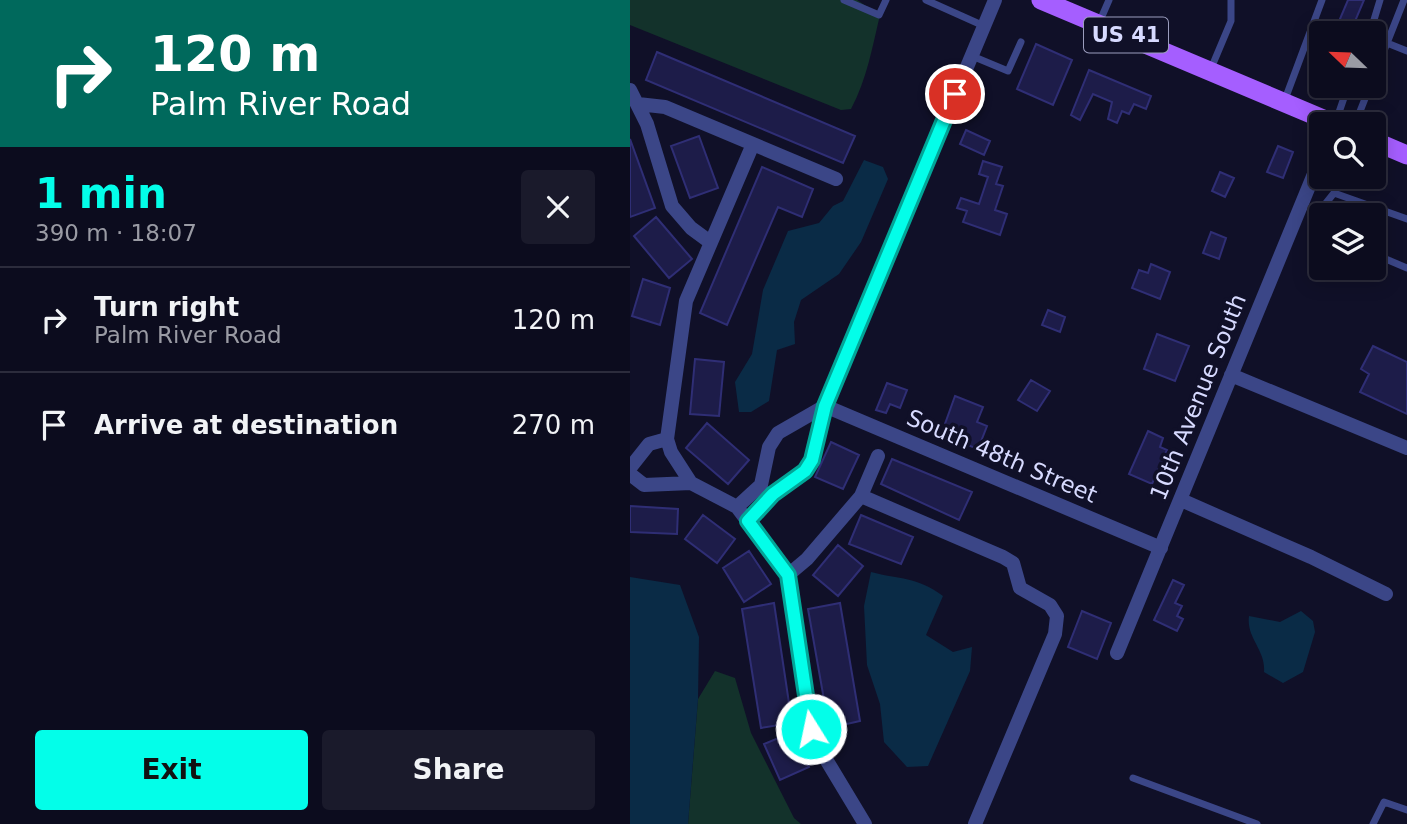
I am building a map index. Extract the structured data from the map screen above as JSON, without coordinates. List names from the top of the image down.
{
  "streets": {
    "main road": ["US 41"],
    "street": ["10th Avenue South", "South 48th Street"]
  },
  "crossings": [
    ["10th Avenue South", "South 48th Street"]
  ],
  "north": "top left",
  "page": {
    "turn": ["120 m", "Palm River Road"],
    "heading": ["1 min", "390 m · 18:07"],
    "list": [
      {
        "name": "Turn right",
        "note": "Palm River Road",
        "value": "120 m"
      },
      {
        "name": "Arrive at destination",
        "value": "270 m"
      }
    ],
    "buttons": ["Exit", "Share"]
  }
}
